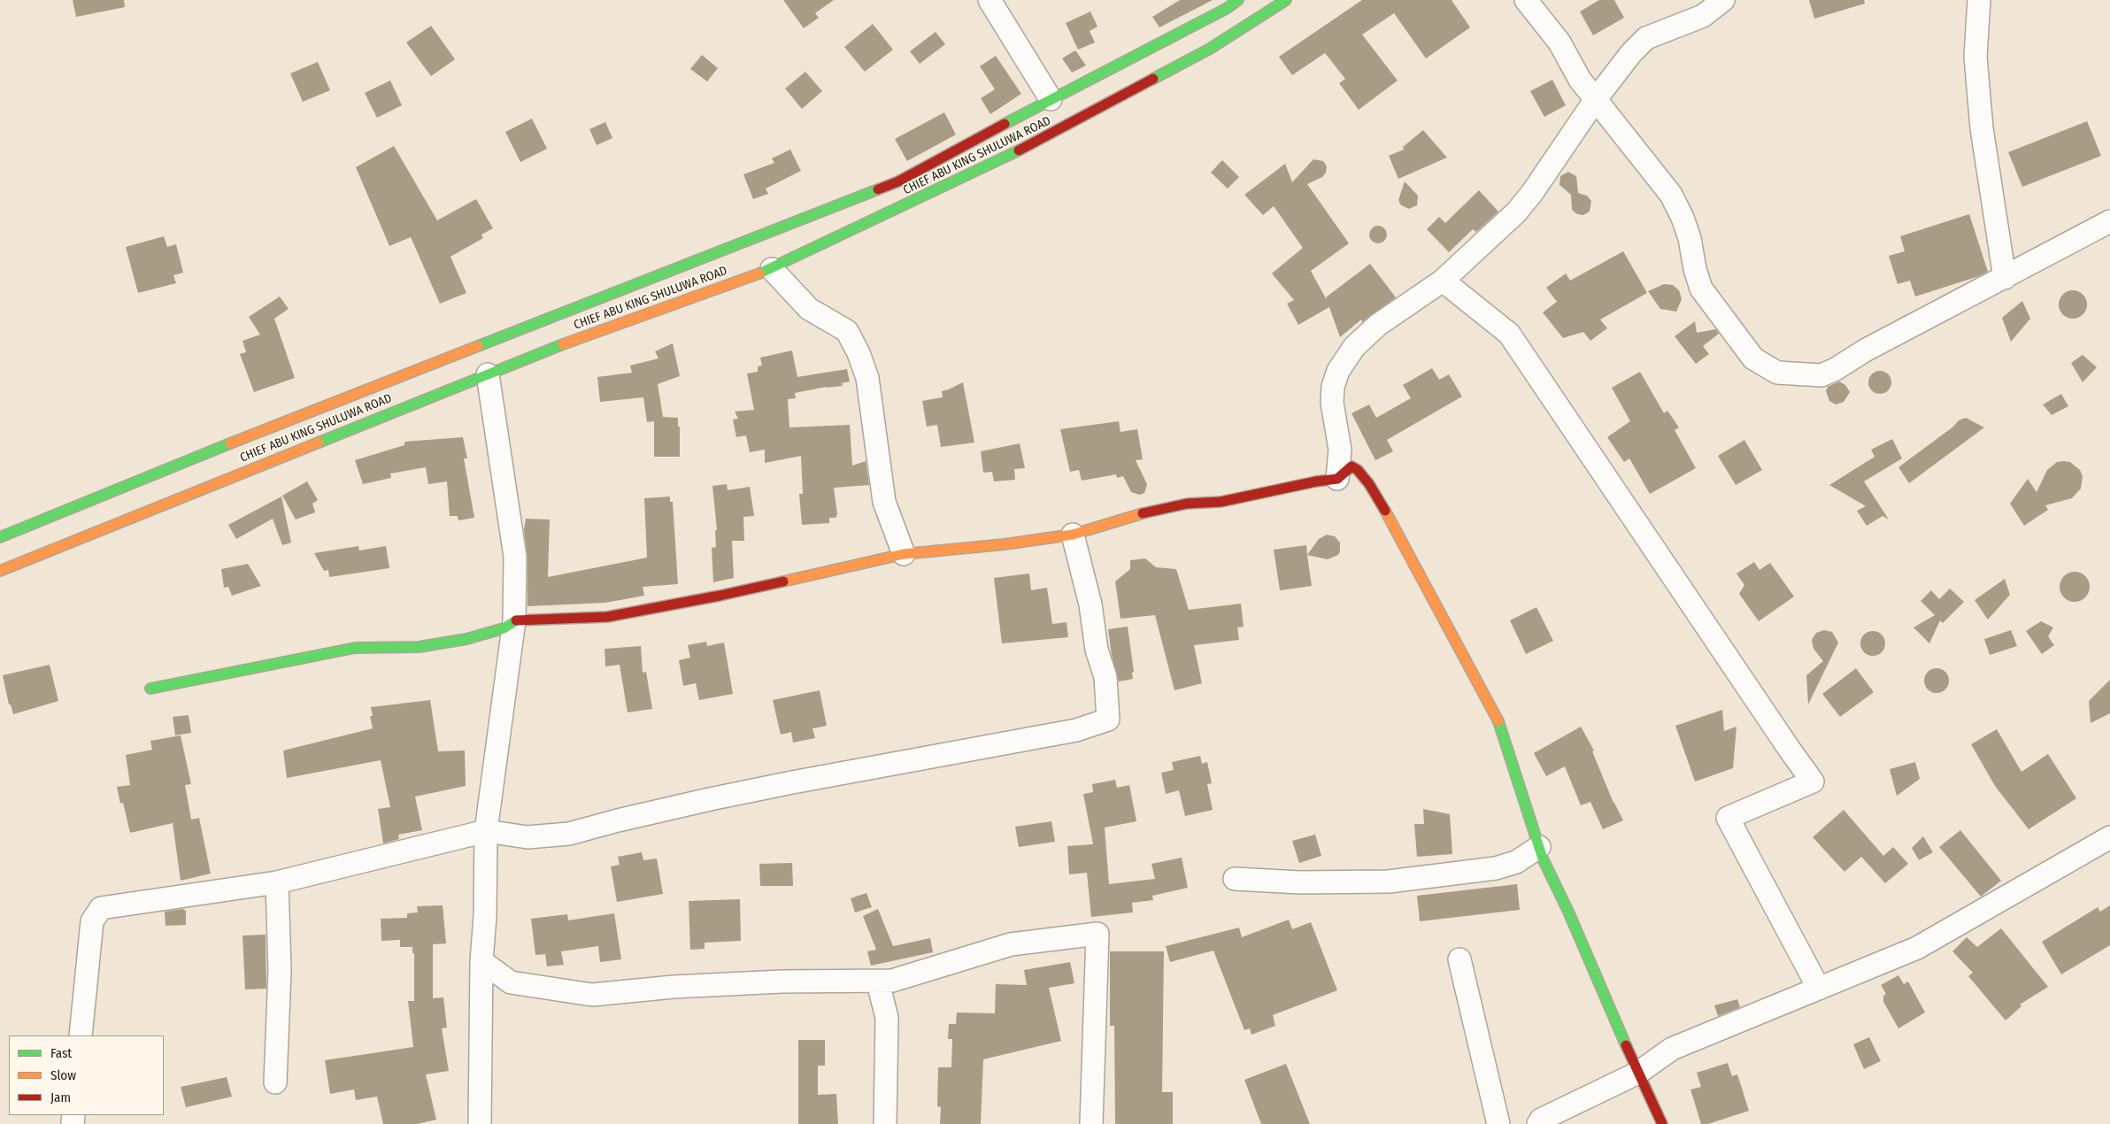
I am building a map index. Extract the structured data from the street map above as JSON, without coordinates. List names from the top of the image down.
{
  "streets": {
    "street": ["CHIEF ABU KING SHULUWA ROAD"]
  },
  "legend": ["Fast", "Slow", "Jam"]
}
